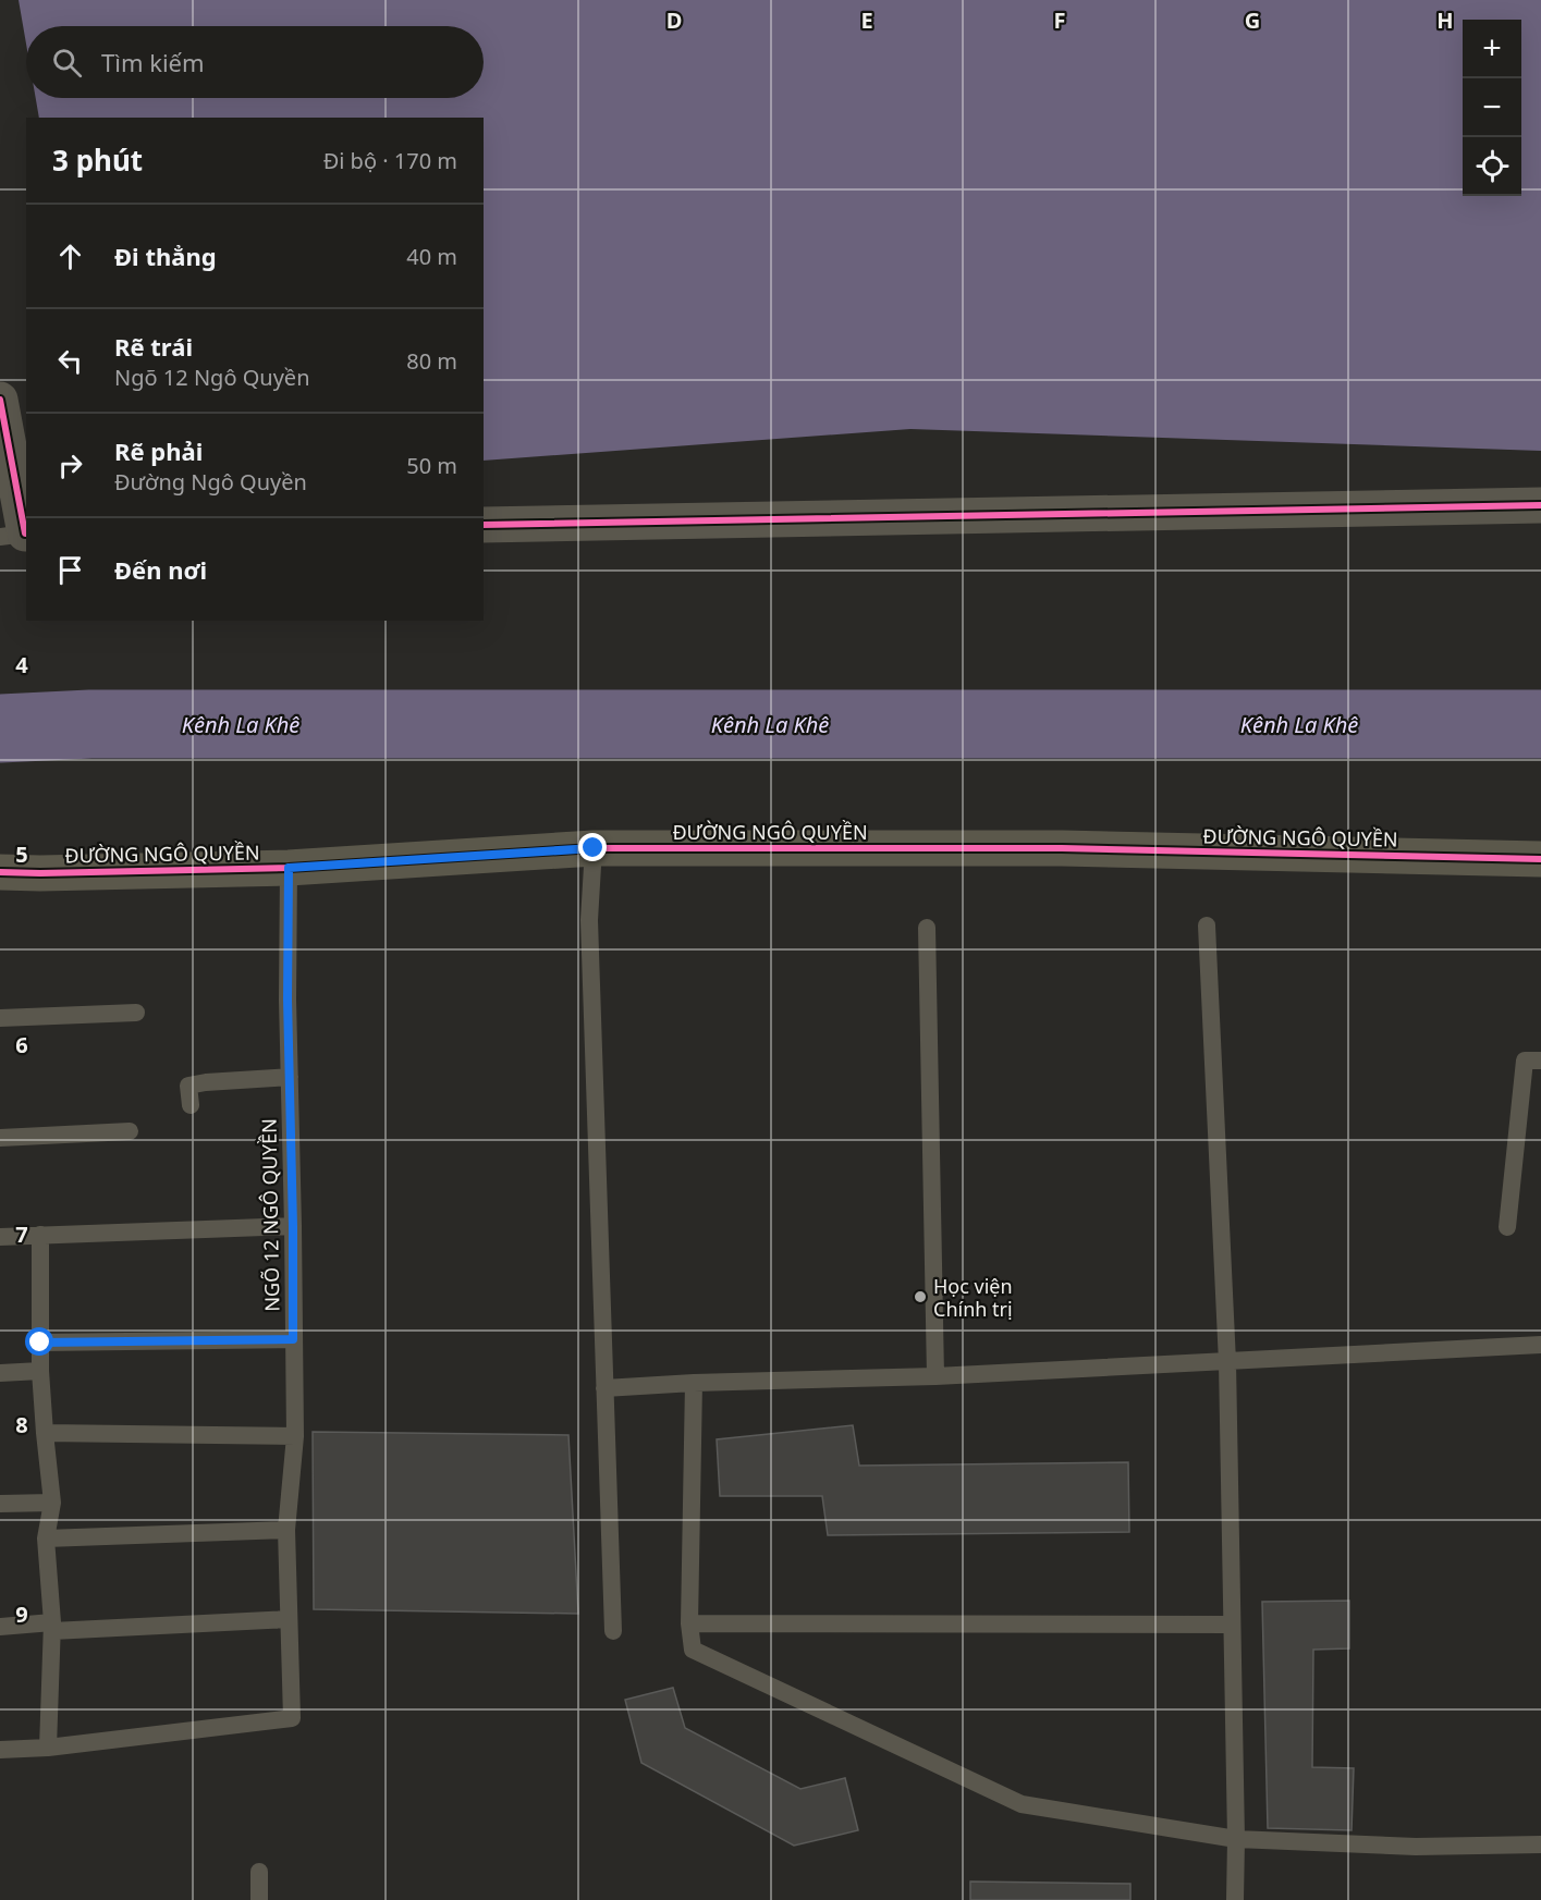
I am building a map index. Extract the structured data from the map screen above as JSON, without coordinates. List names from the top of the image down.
{
  "streets": {
    "street": ["ĐƯỜNG NGÔ QUYỀN"],
    "lane": ["NGÕ 12 NGÔ QUYỀN"]
  },
  "crossings": [
    ["ĐƯỜNG NGÔ QUYỀN", "NGÕ 12 NGÔ QUYỀN"]
  ],
  "water": ["Kênh La Khê"],
  "places": ["Học viện Chính trị"],
  "page": {
    "map_buttons": ["+", "−"],
    "search": "Tìm kiếm",
    "heading": ["3 phút", "Đi bộ · 170 m"],
    "list": [
      ["Đi thẳng", "40 m"],
      ["Rẽ trái", "Ngõ 12 Ngô Quyền", "80 m"],
      ["Rẽ phải", "Đường Ngô Quyền", "50 m"],
      "Đến nơi"
    ]
  },
  "grid": {
    "columns": [
      "D",
      "E",
      "F",
      "G",
      "H"
    ],
    "rows": [
      "4",
      "5",
      "6",
      "7",
      "8",
      "9"
    ]
  }
}
